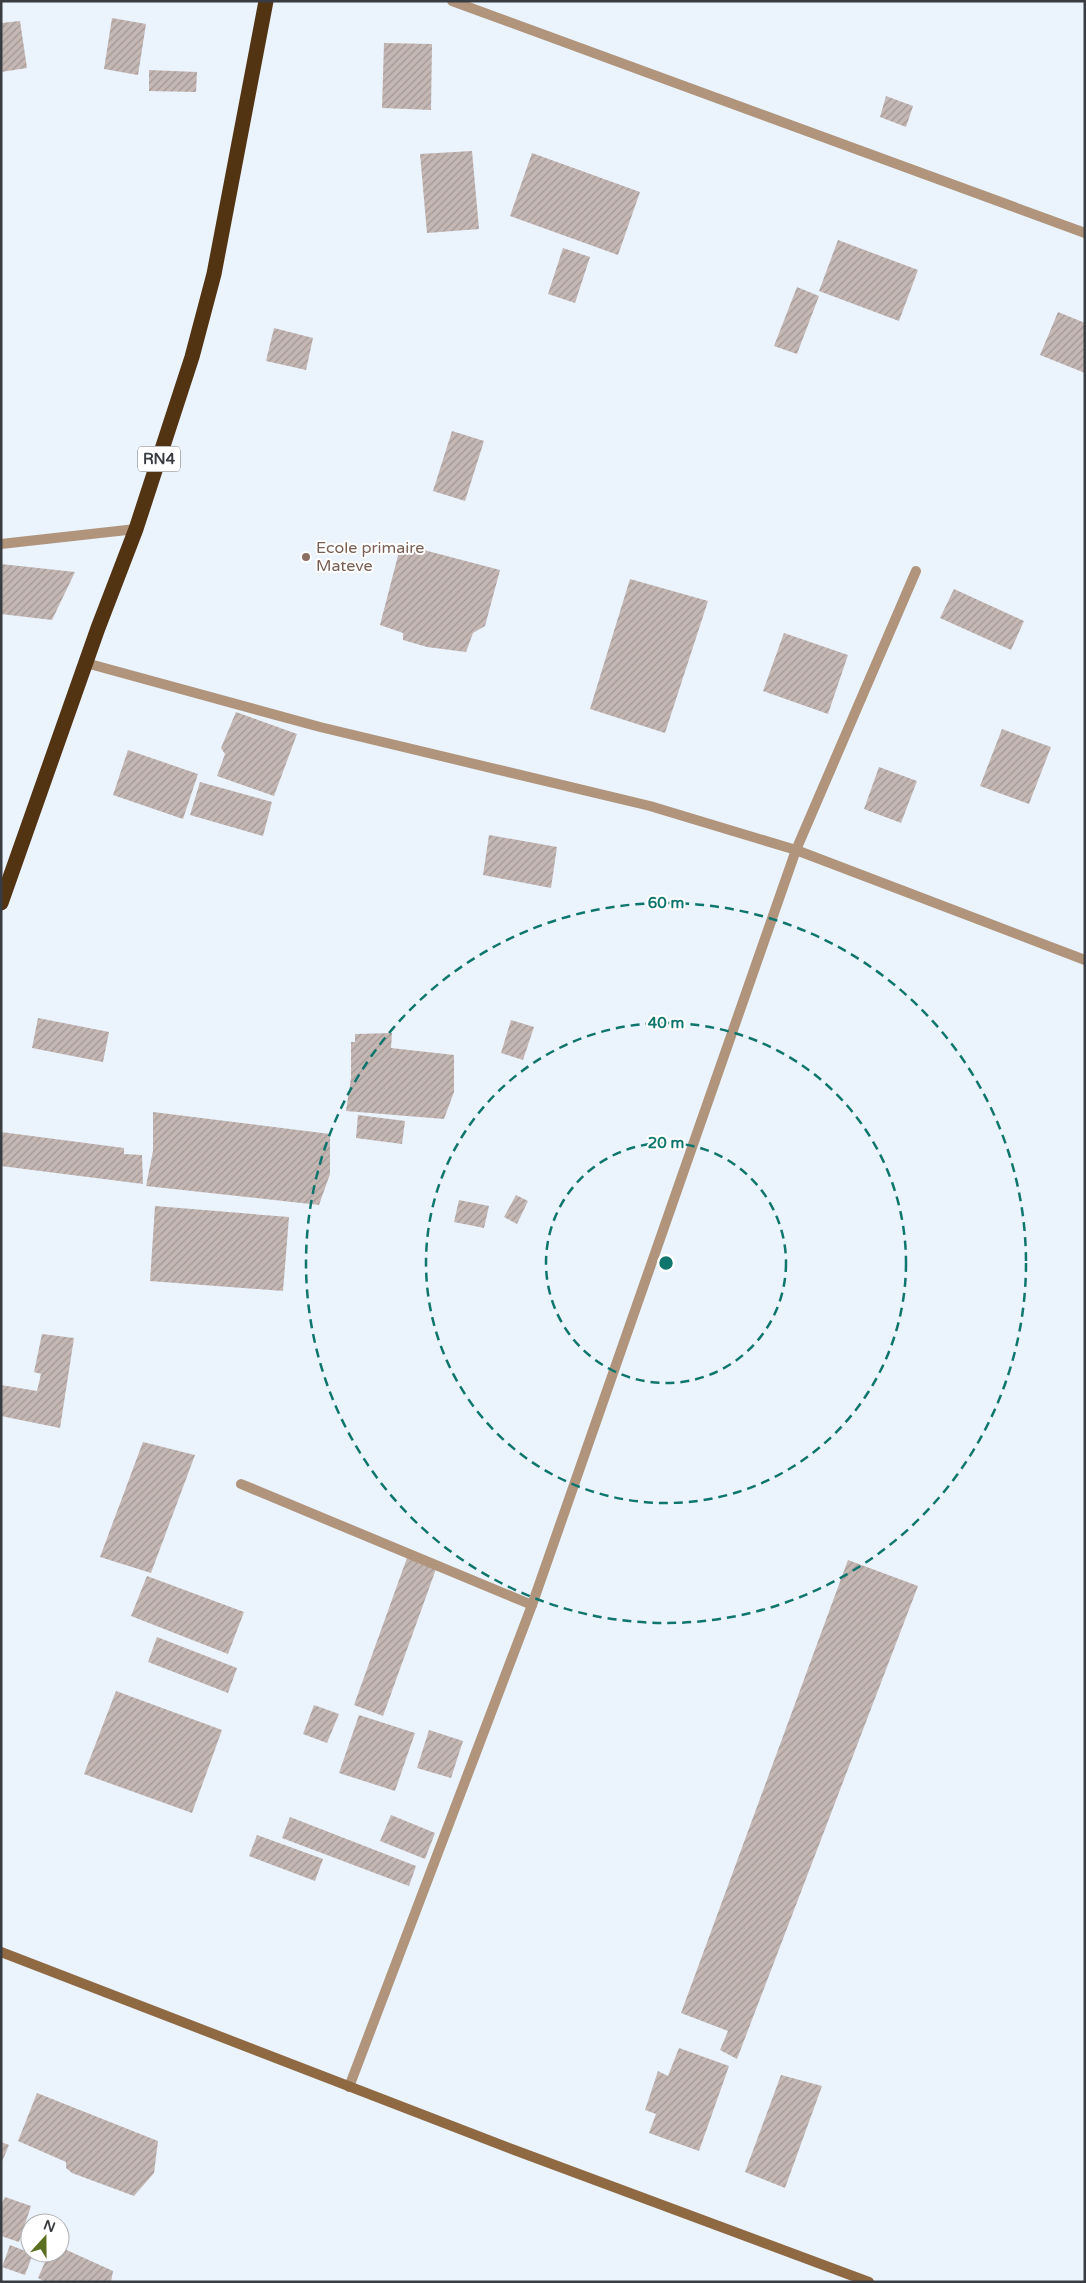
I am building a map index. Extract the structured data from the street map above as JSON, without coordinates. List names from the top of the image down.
{
  "streets": {
    "highway": ["RN4"]
  },
  "places": ["Ecole primaire Mateve"],
  "north": "top",
  "rings": ["60 m", "40 m", "20 m"]
}
